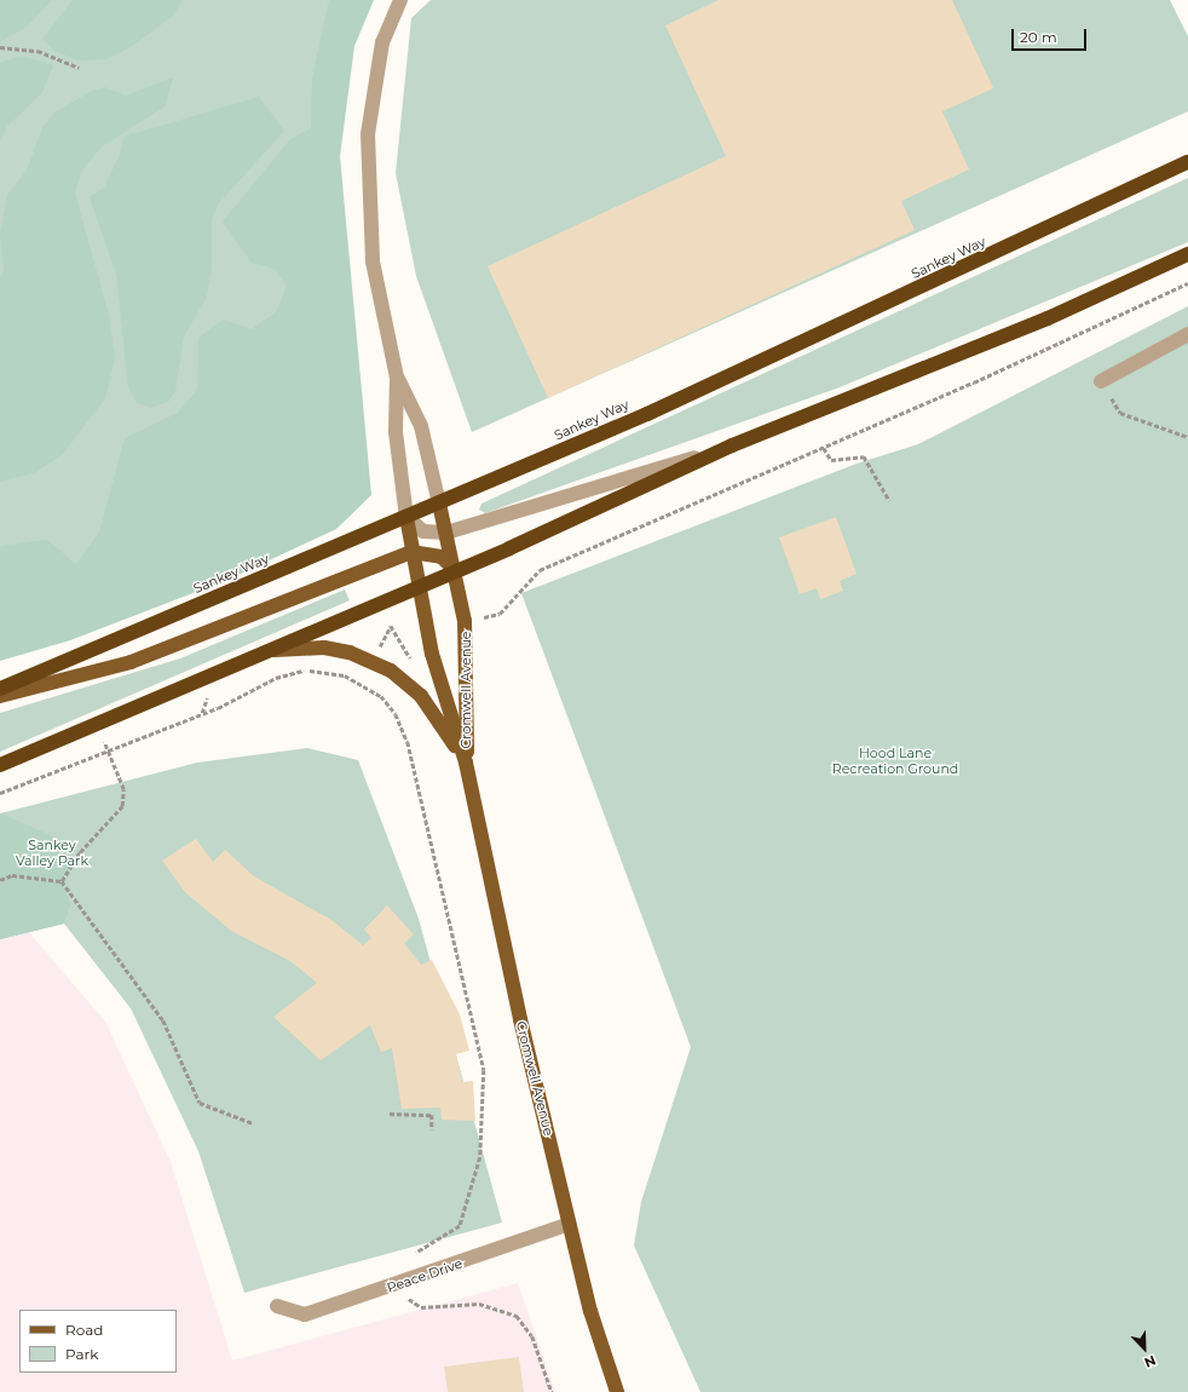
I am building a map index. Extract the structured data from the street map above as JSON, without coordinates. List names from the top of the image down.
{
  "streets": {
    "highway": ["Sankey Way"],
    "main road": ["Cromwell Avenue"],
    "street": ["Peace Drive"]
  },
  "crossings": [
    ["Sankey Way", "Cromwell Avenue"],
    ["Cromwell Avenue", "Peace Drive"]
  ],
  "parks": ["Hood Lane Recreation Ground", "Sankey Valley Park"],
  "legend": ["Road", "Park"],
  "scale_bar": "20 m",
  "north": "bottom right"
}
